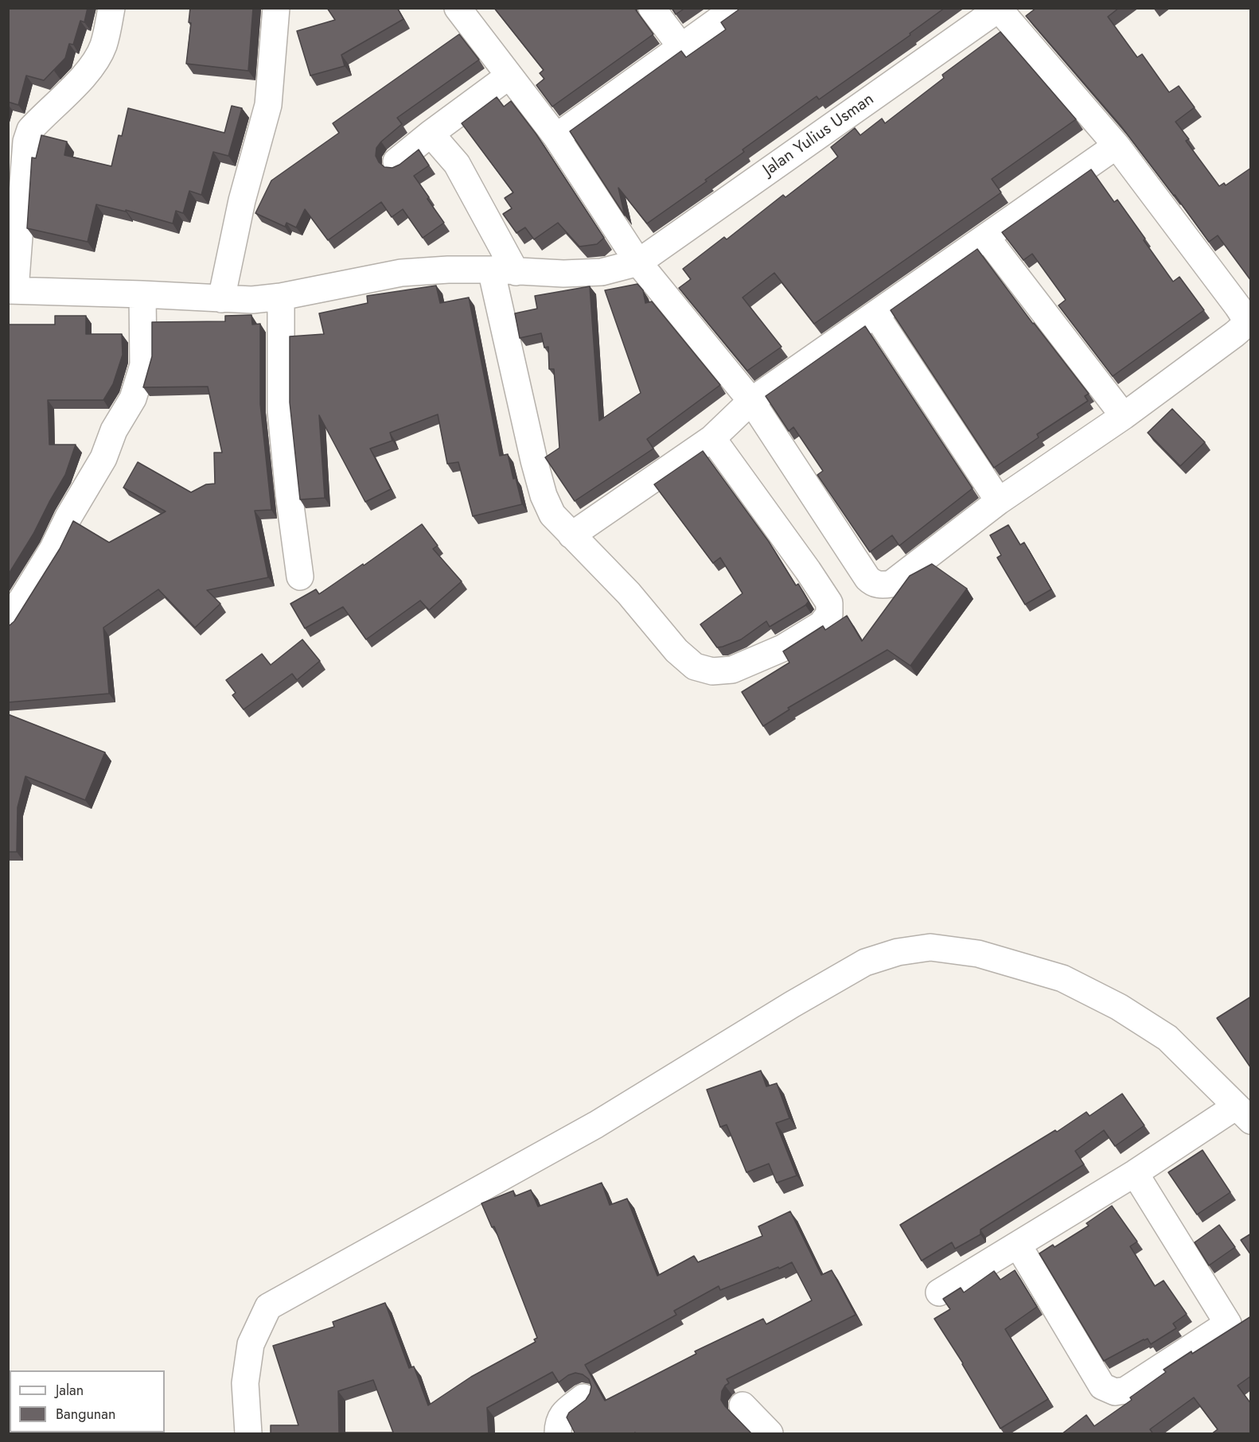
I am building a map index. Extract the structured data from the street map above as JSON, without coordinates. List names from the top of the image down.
{
  "streets": {
    "street": ["Jalan Yulius Usman"]
  },
  "legend": ["Jalan", "Bangunan"]
}
